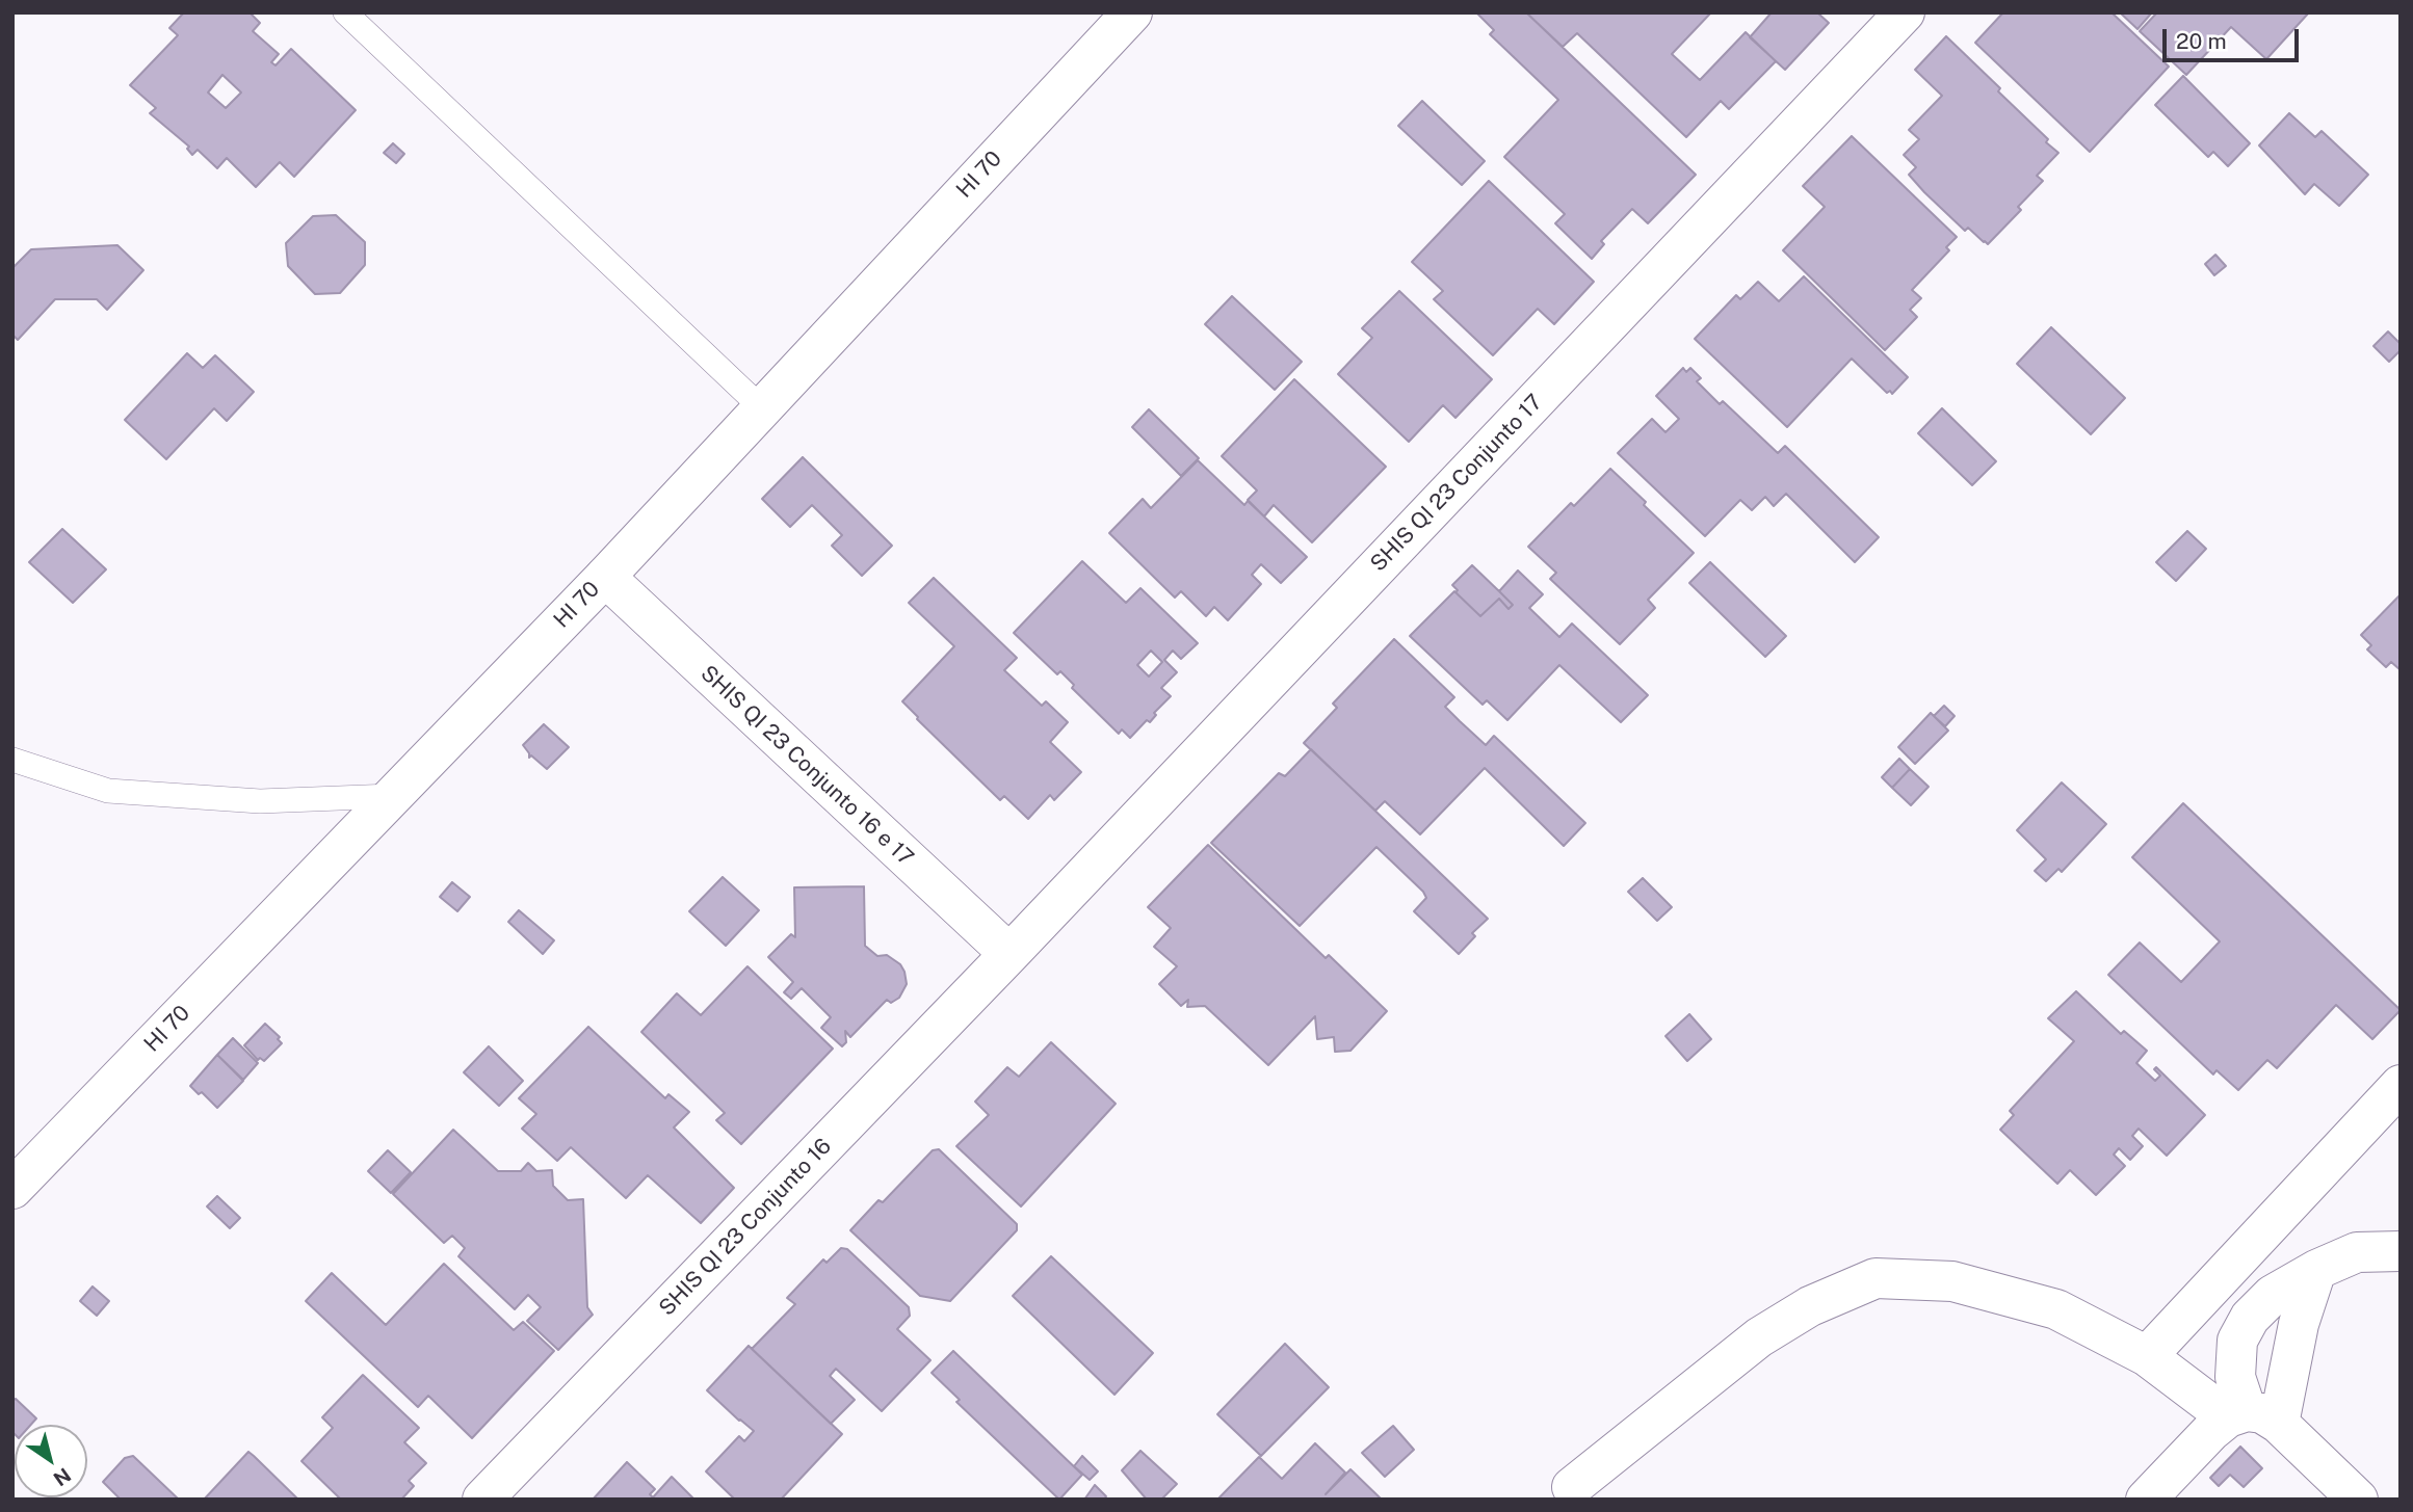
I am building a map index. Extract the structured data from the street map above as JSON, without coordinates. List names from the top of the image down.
{
  "streets": {
    "street": [
      "HI 70",
      "SHIS QI 23 Conjunto 17",
      "SHIS QI 23 Conjunto 16 e 17",
      "SHIS QI 23 Conjunto 16"
    ]
  },
  "crossings": [
    ["HI 70", "SHIS QI 23 Conjunto 16 e 17"],
    ["SHIS QI 23 Conjunto 17", "SHIS QI 23 Conjunto 16 e 17"],
    ["SHIS QI 23 Conjunto 17", "SHIS QI 23 Conjunto 16"],
    ["SHIS QI 23 Conjunto 16 e 17", "SHIS QI 23 Conjunto 16"]
  ],
  "scale_bar": "20 m",
  "north": "bottom right"
}
